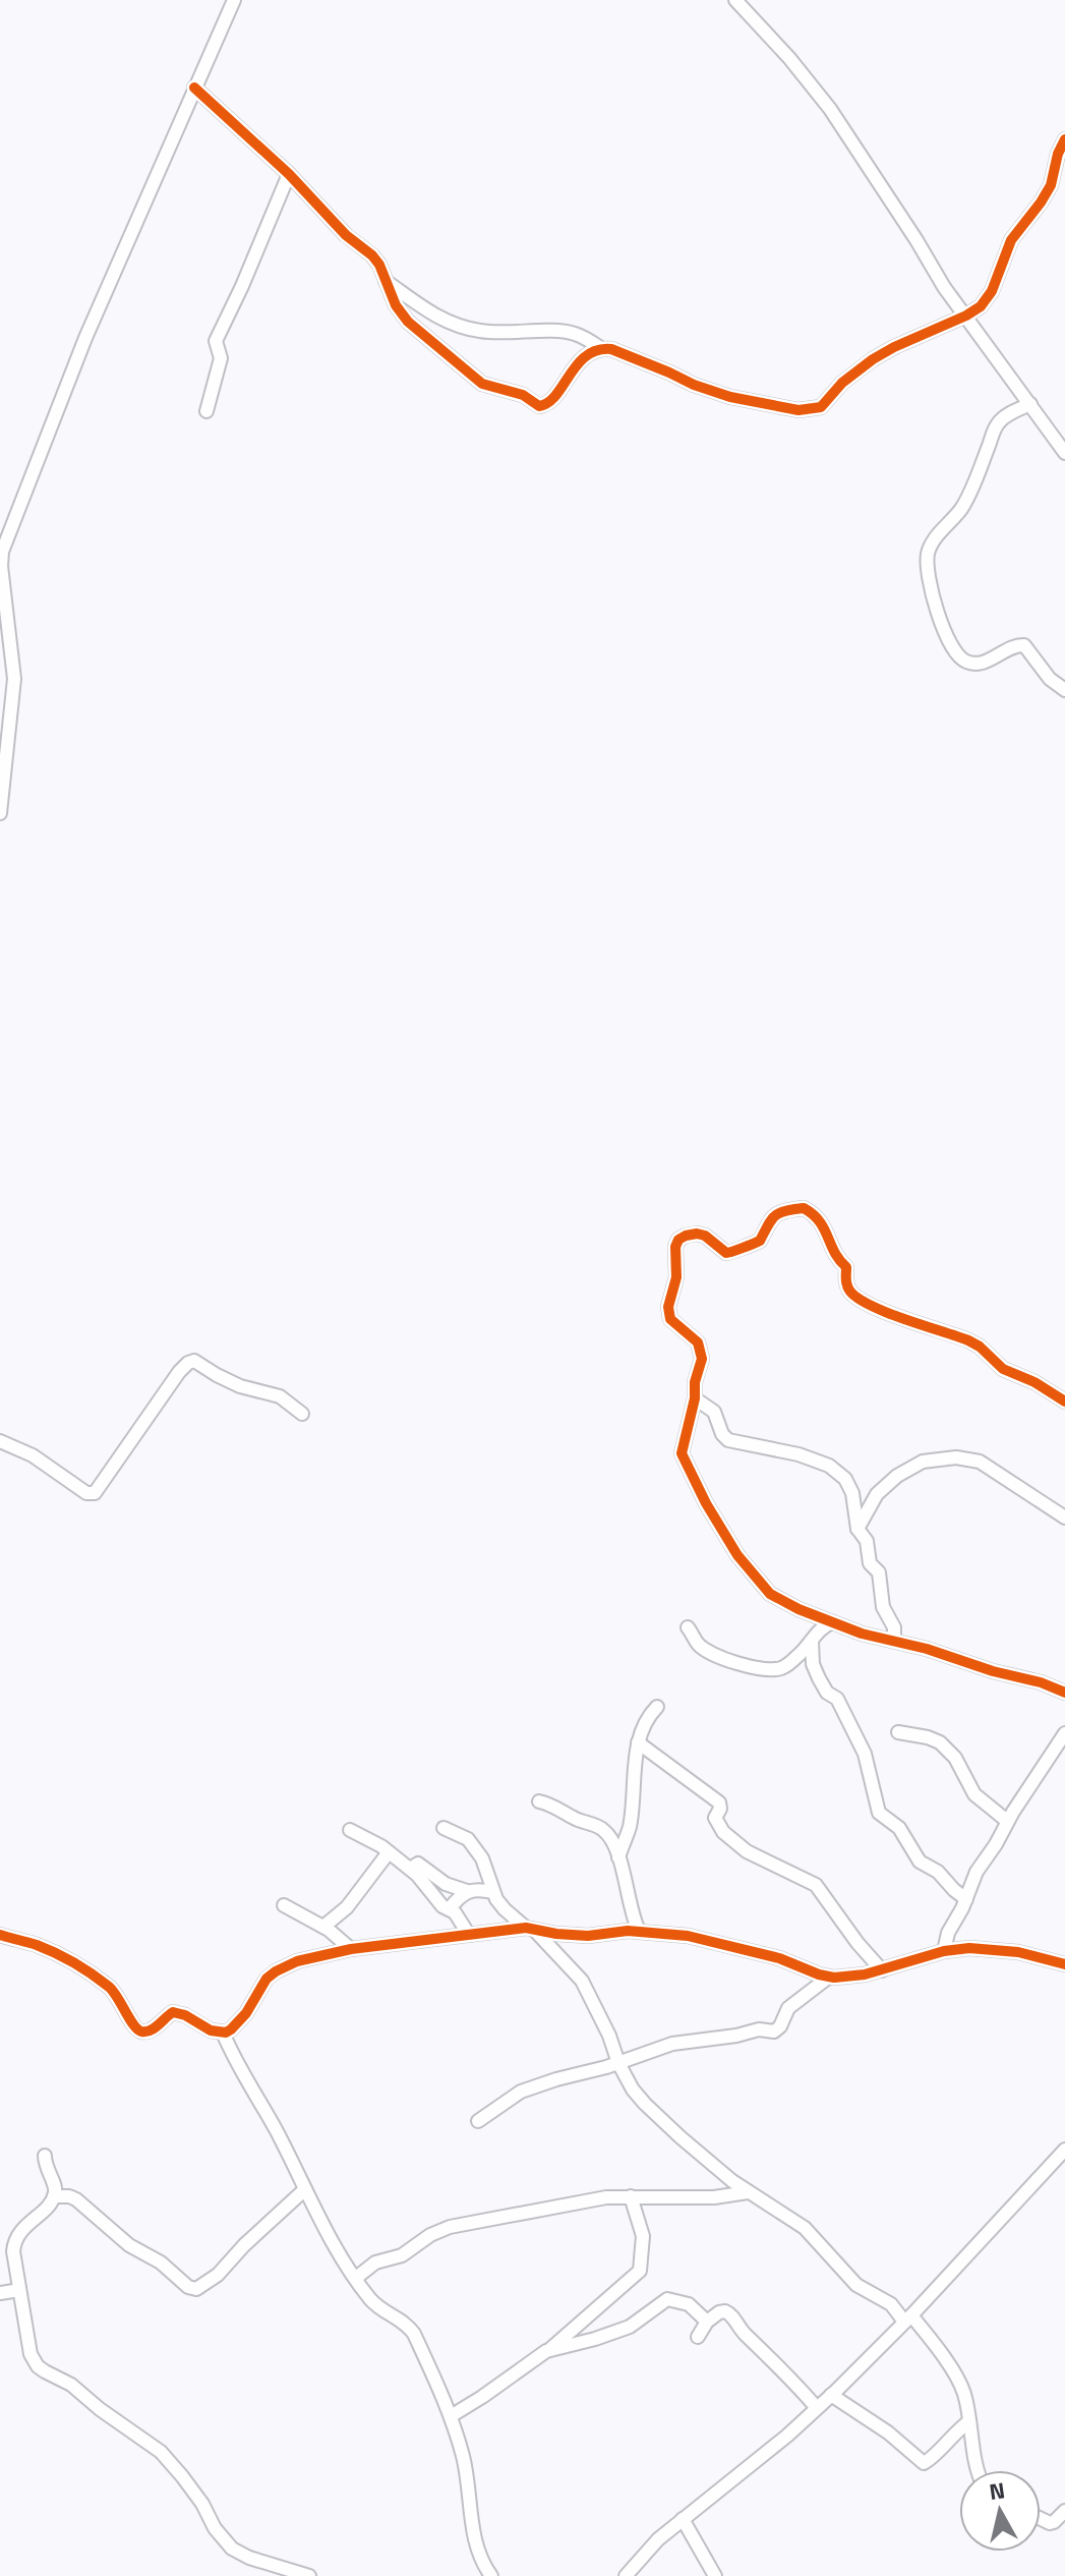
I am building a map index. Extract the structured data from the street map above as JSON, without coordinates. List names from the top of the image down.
{
  "north": "top"
}
